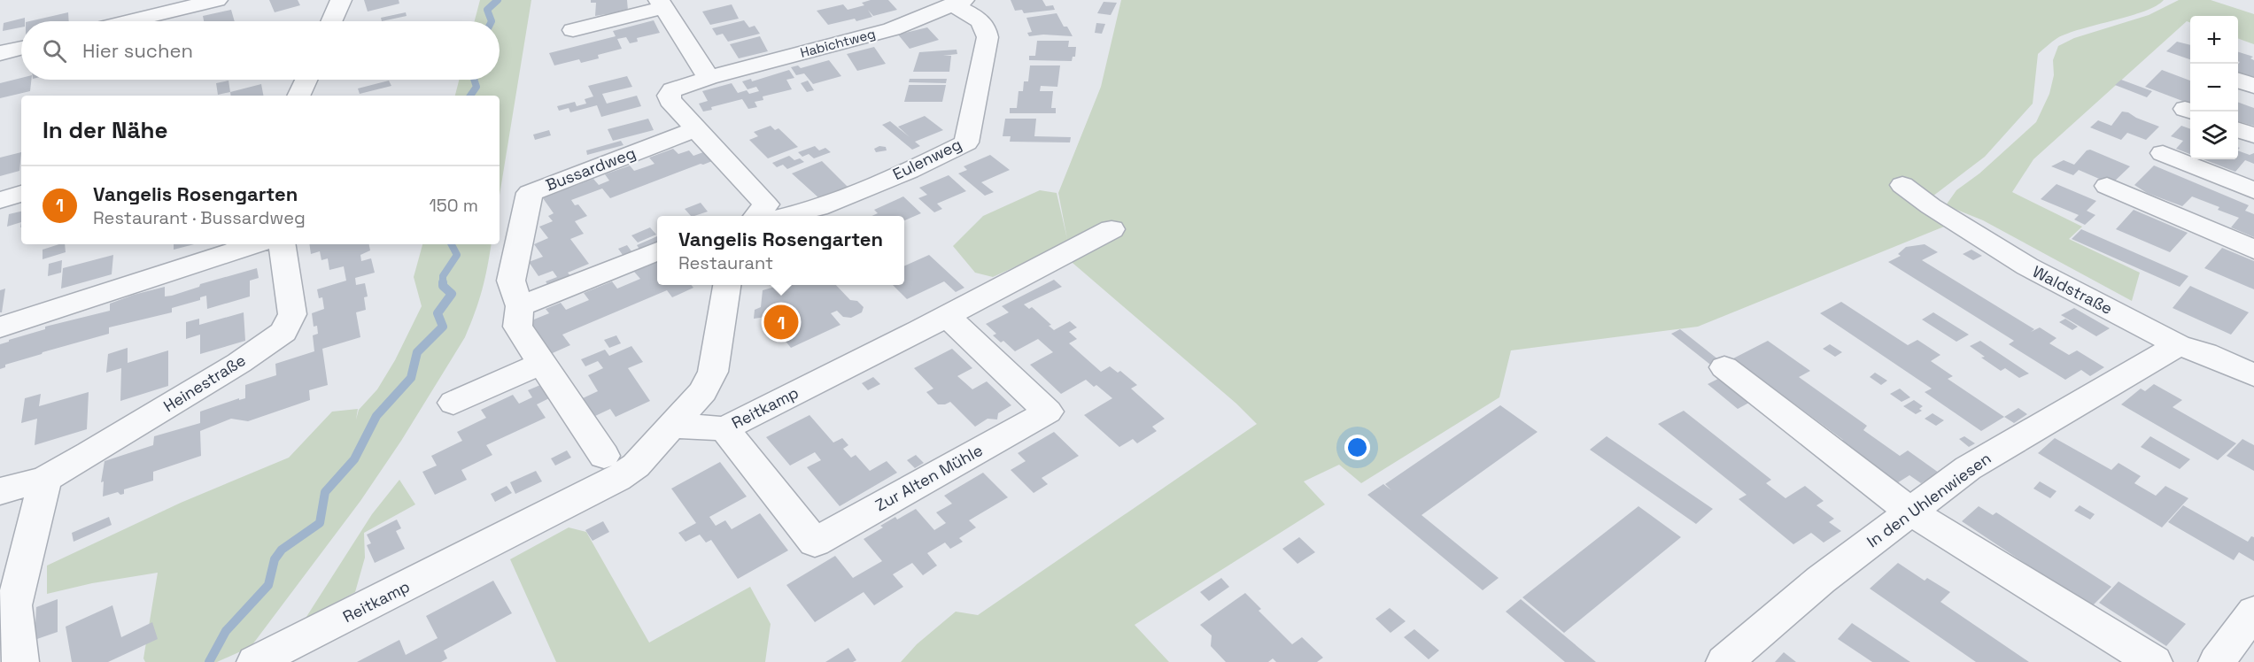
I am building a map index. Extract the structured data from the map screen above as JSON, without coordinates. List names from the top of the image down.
{
  "streets": {
    "street": [
      "Habichtweg",
      "Eulenweg",
      "Bussardweg",
      "Waldstraße",
      "Heinestraße",
      "Reitkamp",
      "Zur Alten Mühle",
      "In den Uhlenwiesen"
    ]
  },
  "crossings": [
    ["Habichtweg", "Eulenweg"],
    ["Waldstraße", "In den Uhlenwiesen"],
    ["Reitkamp", "Zur Alten Mühle"]
  ],
  "page": {
    "map_buttons": ["+", "−"],
    "search": "Hier suchen",
    "heading": "In der Nähe",
    "list": [
      {
        "mark": "1",
        "name": "Vangelis Rosengarten",
        "note": "Restaurant · Bussardweg",
        "value": "150 m"
      }
    ],
    "popup": ["Vangelis Rosengarten", "Restaurant"],
    "pins": "1"
  }
}
